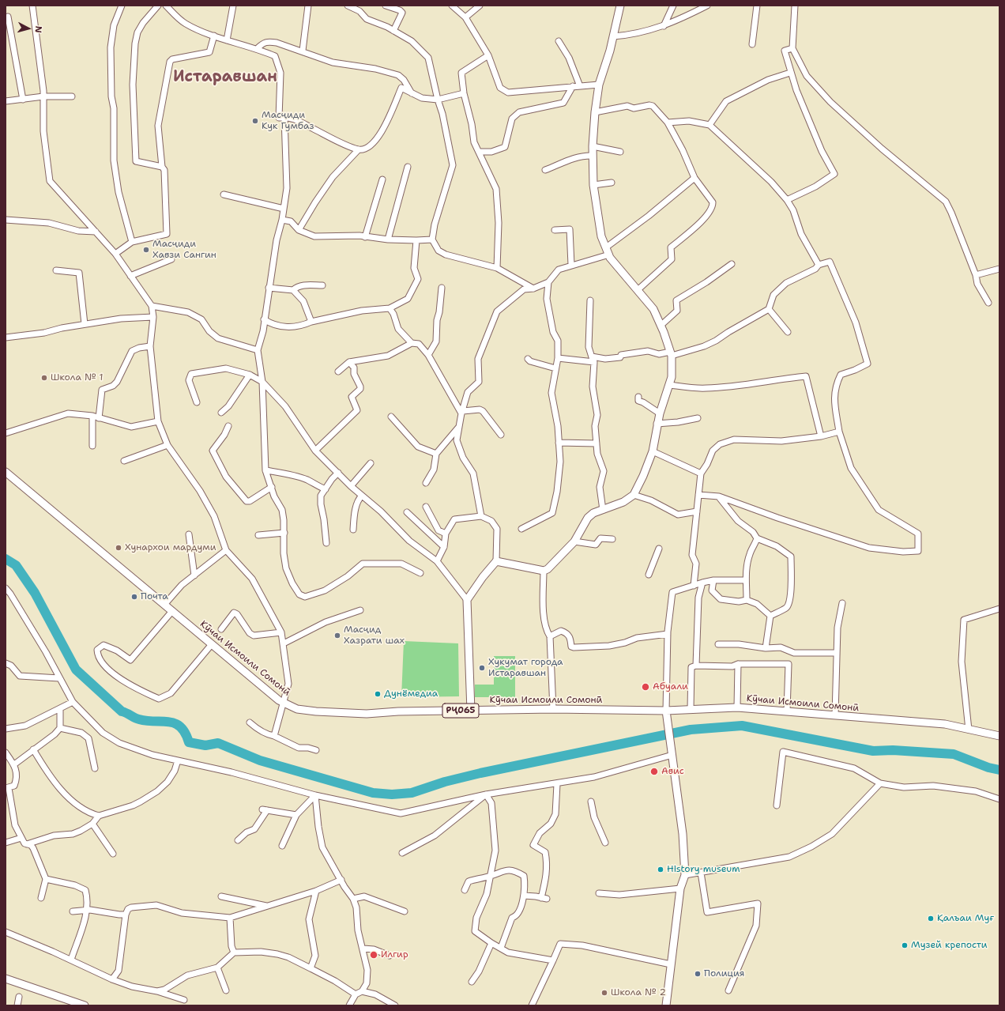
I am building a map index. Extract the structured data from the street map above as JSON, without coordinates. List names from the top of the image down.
{
  "streets": {
    "main road": ["Кӯчаи Исмоили Сомонӣ", "РҶ065"]
  },
  "districts": ["Истаравшан"],
  "places": [
    "Масҷиди Кук Гумбаз",
    "Масҷиди Хавзи Сангин",
    "Школа № 1",
    "Хунархои мардуми",
    "Почта",
    "Масҷид Хазрати шах",
    "Хукумат города Истаравшан",
    "Абуали",
    "Дунёмедиа",
    "Авис",
    "History museum",
    "Қалъаи Муғ",
    "Музей крепости",
    "Илгир",
    "Полиция",
    "Школа № 2"
  ],
  "north": "right"
}
